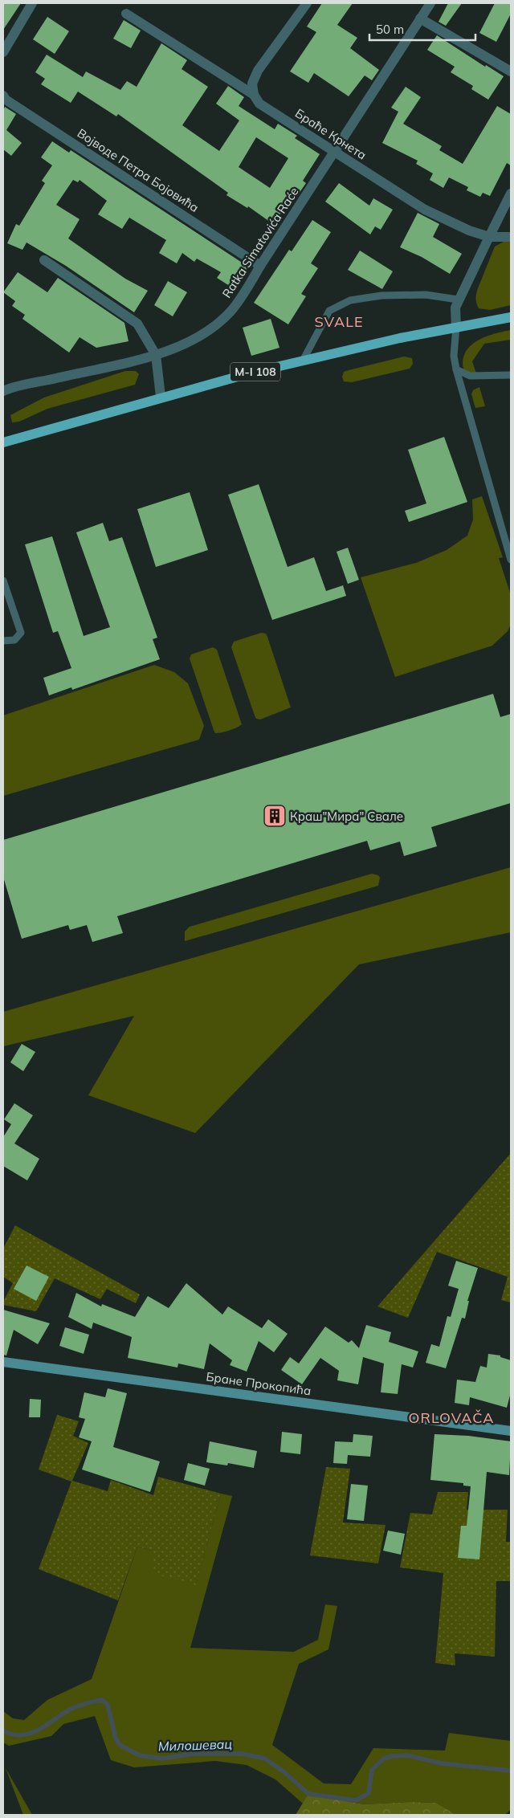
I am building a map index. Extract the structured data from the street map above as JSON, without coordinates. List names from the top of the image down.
{
  "streets": {
    "main road": ["M-I 108"],
    "street": [
      "Браће Крнета",
      "Војводе Петра Бојовића",
      "Ratka Simatovića Raće",
      "Бране Прокопића"
    ]
  },
  "crossings": [
    ["Браће Крнета", "Ratka Simatovića Raće"],
    ["Војводе Петра Бојовића", "Ratka Simatovića Raće"]
  ],
  "districts": ["SVALE", "ORLOVAČA"],
  "water": ["Милошевац"],
  "places": {
    "building": ["Краш\"Мира\" Свале"]
  },
  "scale_bar": "50 m"
}
